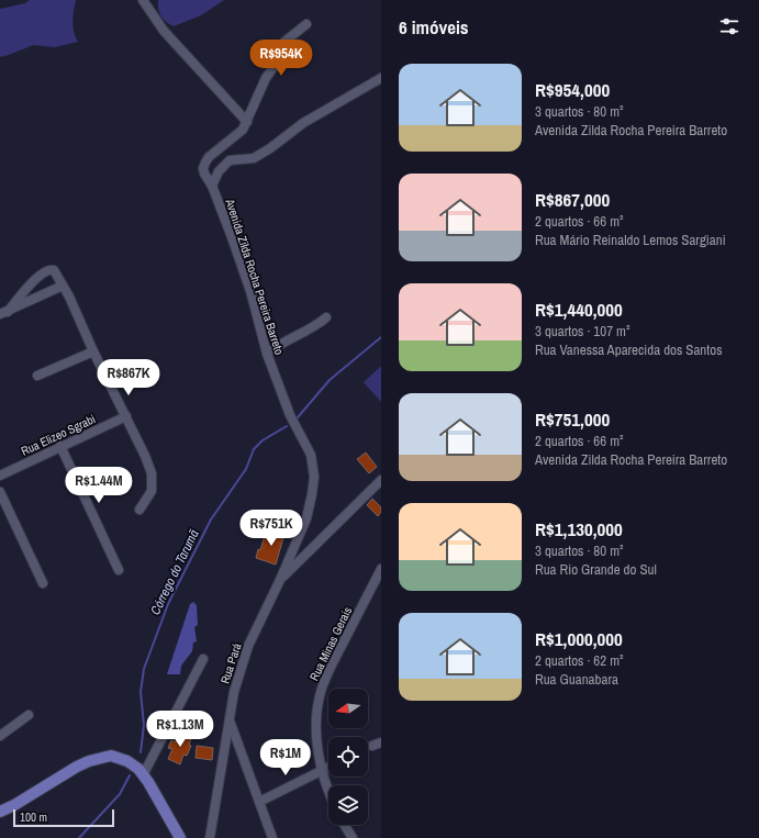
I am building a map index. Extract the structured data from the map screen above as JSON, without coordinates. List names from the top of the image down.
{
  "streets": {
    "street": [
      "Avenida Zilda Rocha Pereira Barreto",
      "Rua Elizeo Sgrabi",
      "Rua Minas Gerais",
      "Rua Pará"
    ]
  },
  "crossings": [
    ["Avenida Zilda Rocha Pereira Barreto", "Rua Pará"]
  ],
  "water": ["Córrego do Tarumã"],
  "scale_bar": "100 m",
  "north": "left",
  "page": {
    "heading": "6 imóveis",
    "price": [
      "R$954K",
      "R$867K",
      "R$1.44M",
      "R$751K",
      "R$1.13M",
      "R$1M"
    ],
    "list": [
      {
        "name": "R$954,000",
        "note": "3 quartos · 80 m² · Avenida Zilda Rocha Pereira Barreto"
      },
      {
        "name": "R$867,000",
        "note": "2 quartos · 66 m² · Rua Mário Reinaldo Lemos Sargiani"
      },
      {
        "name": "R$1,440,000",
        "note": "3 quartos · 107 m² · Rua Vanessa Aparecida dos Santos"
      },
      {
        "name": "R$751,000",
        "note": "2 quartos · 66 m² · Avenida Zilda Rocha Pereira Barreto"
      },
      {
        "name": "R$1,130,000",
        "note": "3 quartos · 80 m² · Rua Rio Grande do Sul"
      },
      {
        "name": "R$1,000,000",
        "note": "2 quartos · 62 m² · Rua Guanabara"
      }
    ],
    "scale": "100 m"
  }
}
